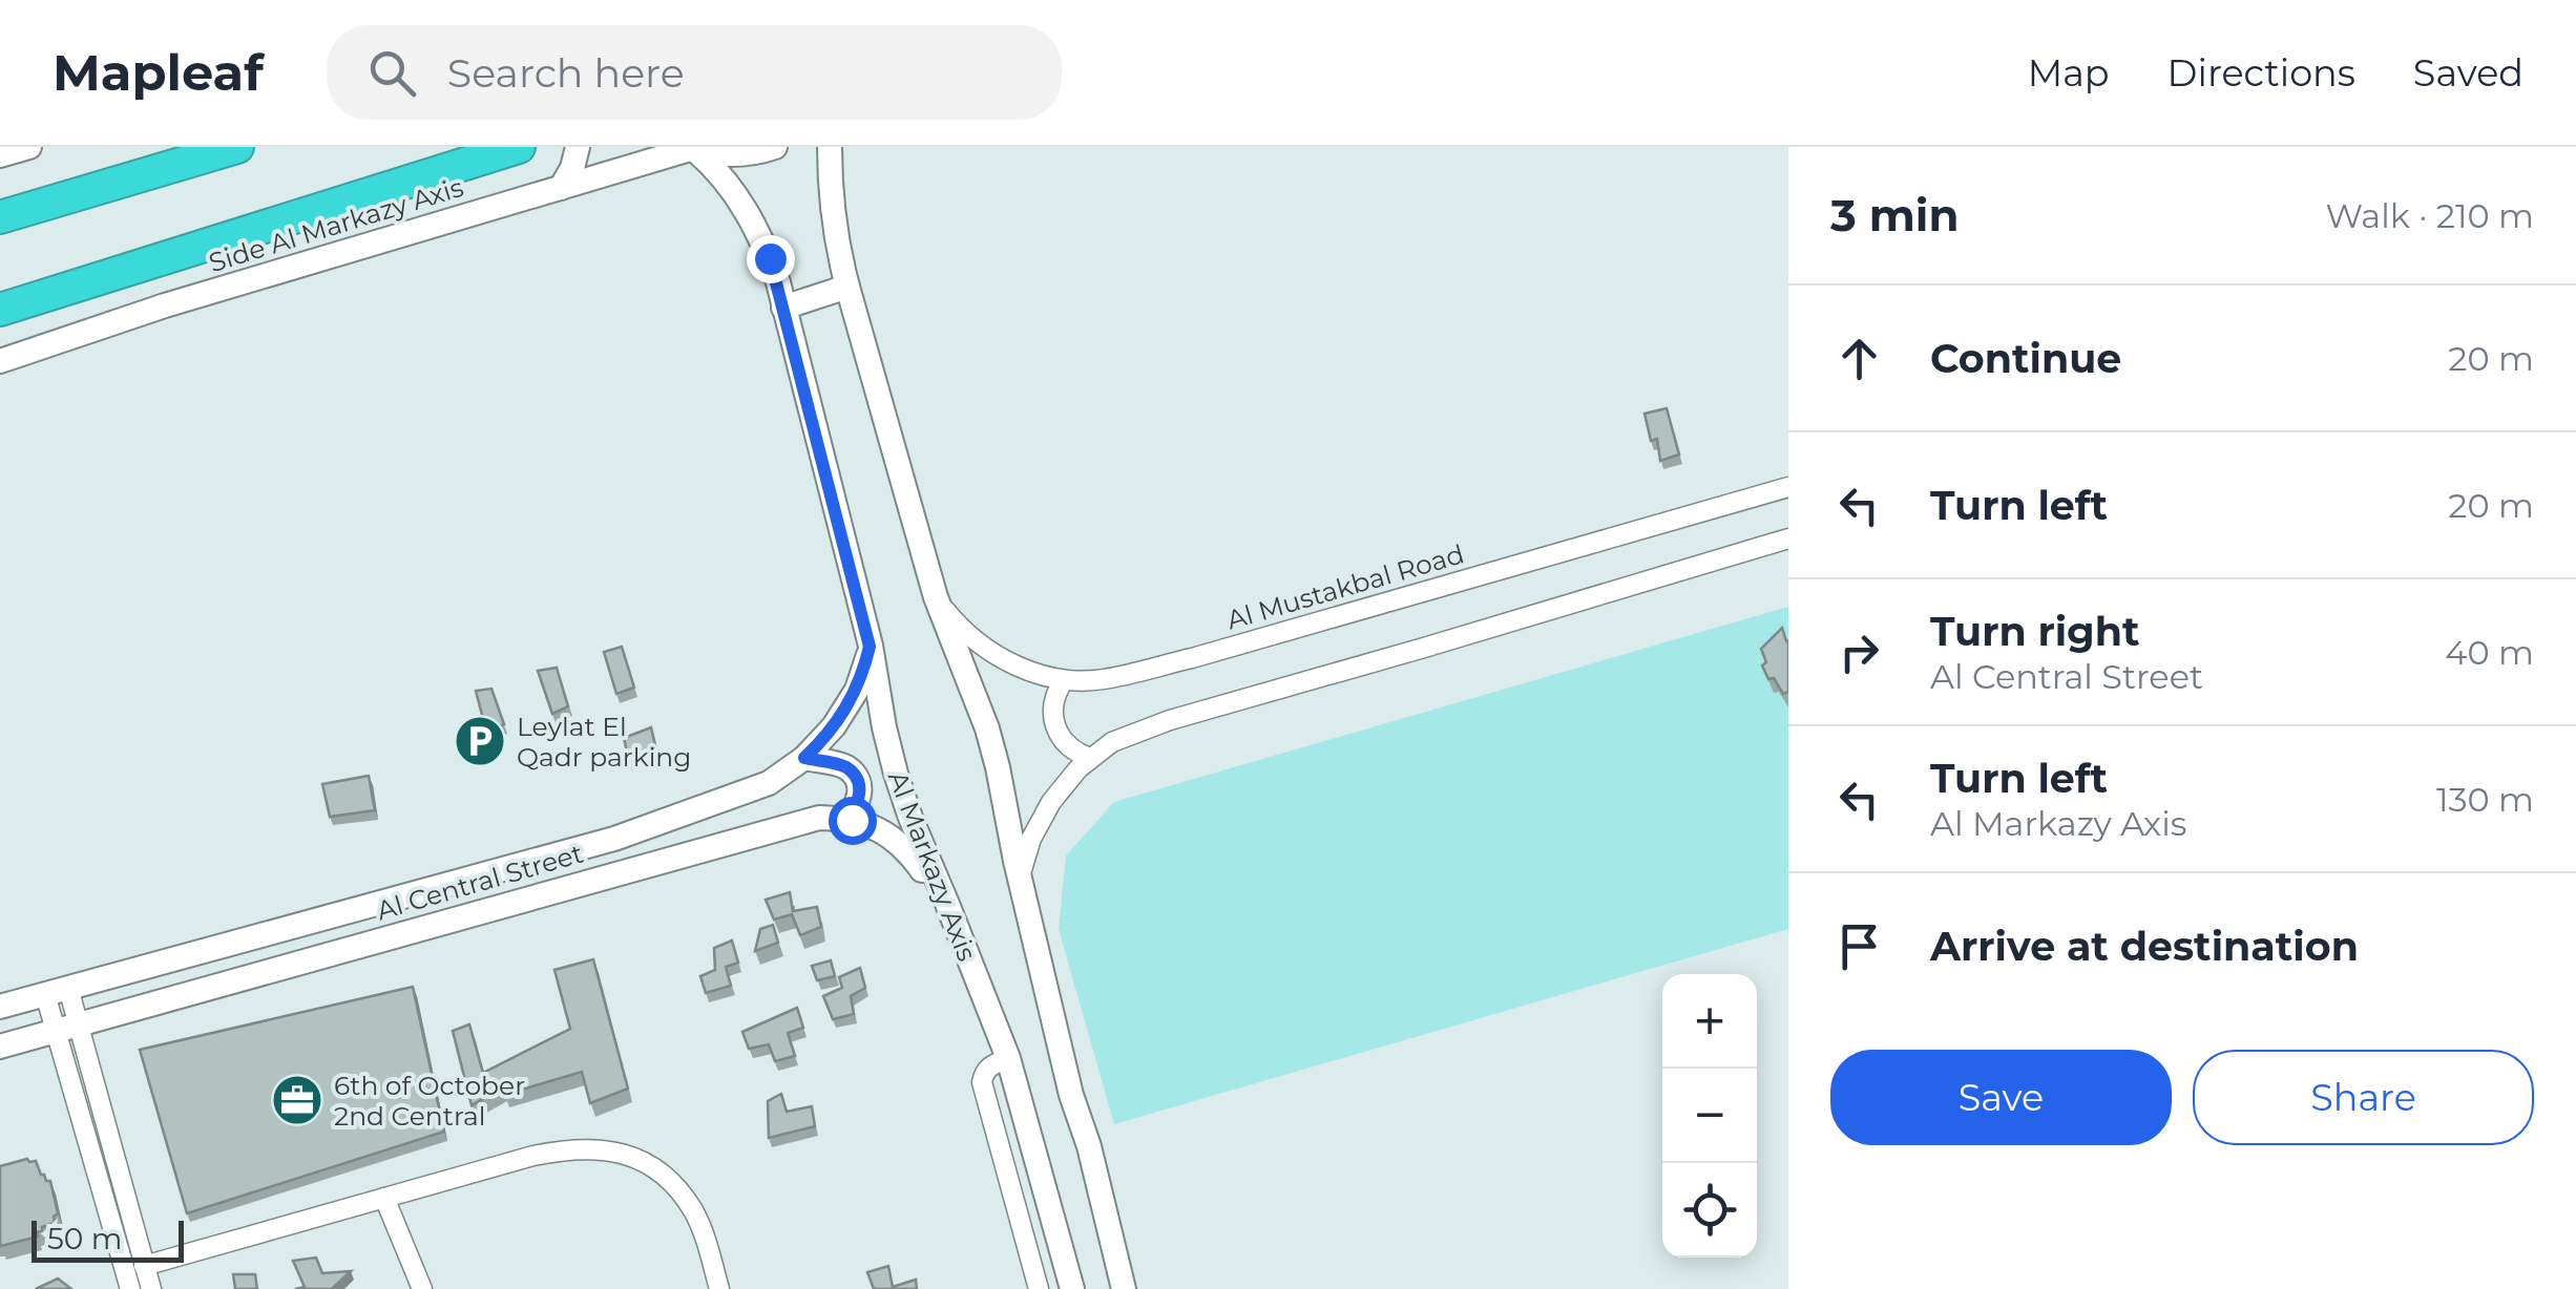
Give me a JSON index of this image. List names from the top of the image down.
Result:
{
  "streets": {
    "main road": ["Side Al Markazy Axis", "Al Markazy Axis", "Al Central Street"],
    "street": ["Al Mustakbal Road"]
  },
  "crossings": [
    ["Side Al Markazy Axis", "Al Markazy Axis"],
    ["Al Markazy Axis", "Al Central Street"]
  ],
  "places": {
    "parking": ["Leylat El Qadr parking"],
    "office": ["6th of October 2nd Central"]
  },
  "scale_bar": "50 m",
  "page": {
    "header": "Mapleaf",
    "search": "Search here",
    "nav": ["Map", "Directions", "Saved"],
    "heading": ["3 min", "Walk · 210 m"],
    "list": [
      ["Continue", "20 m"],
      ["Turn left", "20 m"],
      ["Turn right", "Al Central Street", "40 m"],
      ["Turn left", "Al Markazy Axis", "130 m"],
      "Arrive at destination"
    ],
    "map_buttons": ["+", "−"],
    "buttons": ["Save", "Share"],
    "scale": "50 m"
  }
}
